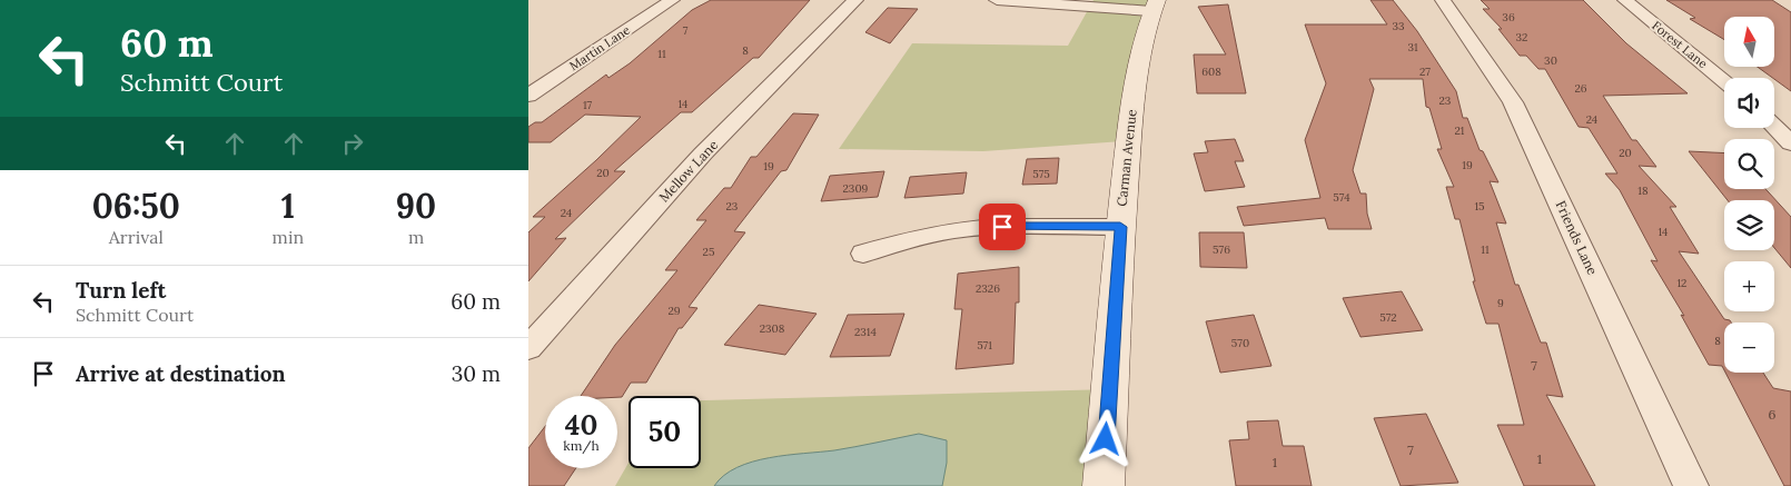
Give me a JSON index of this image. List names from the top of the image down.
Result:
{
  "streets": {
    "main road": ["Carman Avenue"],
    "street": [
      "Forest Lane",
      "Martin Lane",
      "Mellow Lane",
      "Friends Lane"
    ]
  },
  "house_numbers": [
    "36",
    "33",
    "7",
    "32",
    "31",
    "8",
    "11",
    "30",
    "608",
    "27",
    "26",
    "23",
    "14",
    "17",
    "24",
    "21",
    "20",
    "19",
    "19",
    "20",
    "575",
    "2309",
    "18",
    "574",
    "23",
    "15",
    "24",
    "14",
    "576",
    "11",
    "25",
    "12",
    "2326",
    "9",
    "29",
    "572",
    "2308",
    "2314",
    "8",
    "570",
    "571",
    "7",
    "6",
    "7",
    "1",
    "1"
  ],
  "north": "top",
  "page": {
    "turn": ["60 m", "Schmitt Court"],
    "map_buttons": ["+", "−"],
    "eta": [
      "06:50",
      "Arrival",
      "1",
      "min",
      "90",
      "m"
    ],
    "list": [
      {
        "name": "Turn left",
        "note": "Schmitt Court",
        "value": "60 m"
      },
      {
        "name": "Arrive at destination",
        "value": "30 m"
      }
    ],
    "speed": "40 km/h",
    "limit": "50"
  }
}
